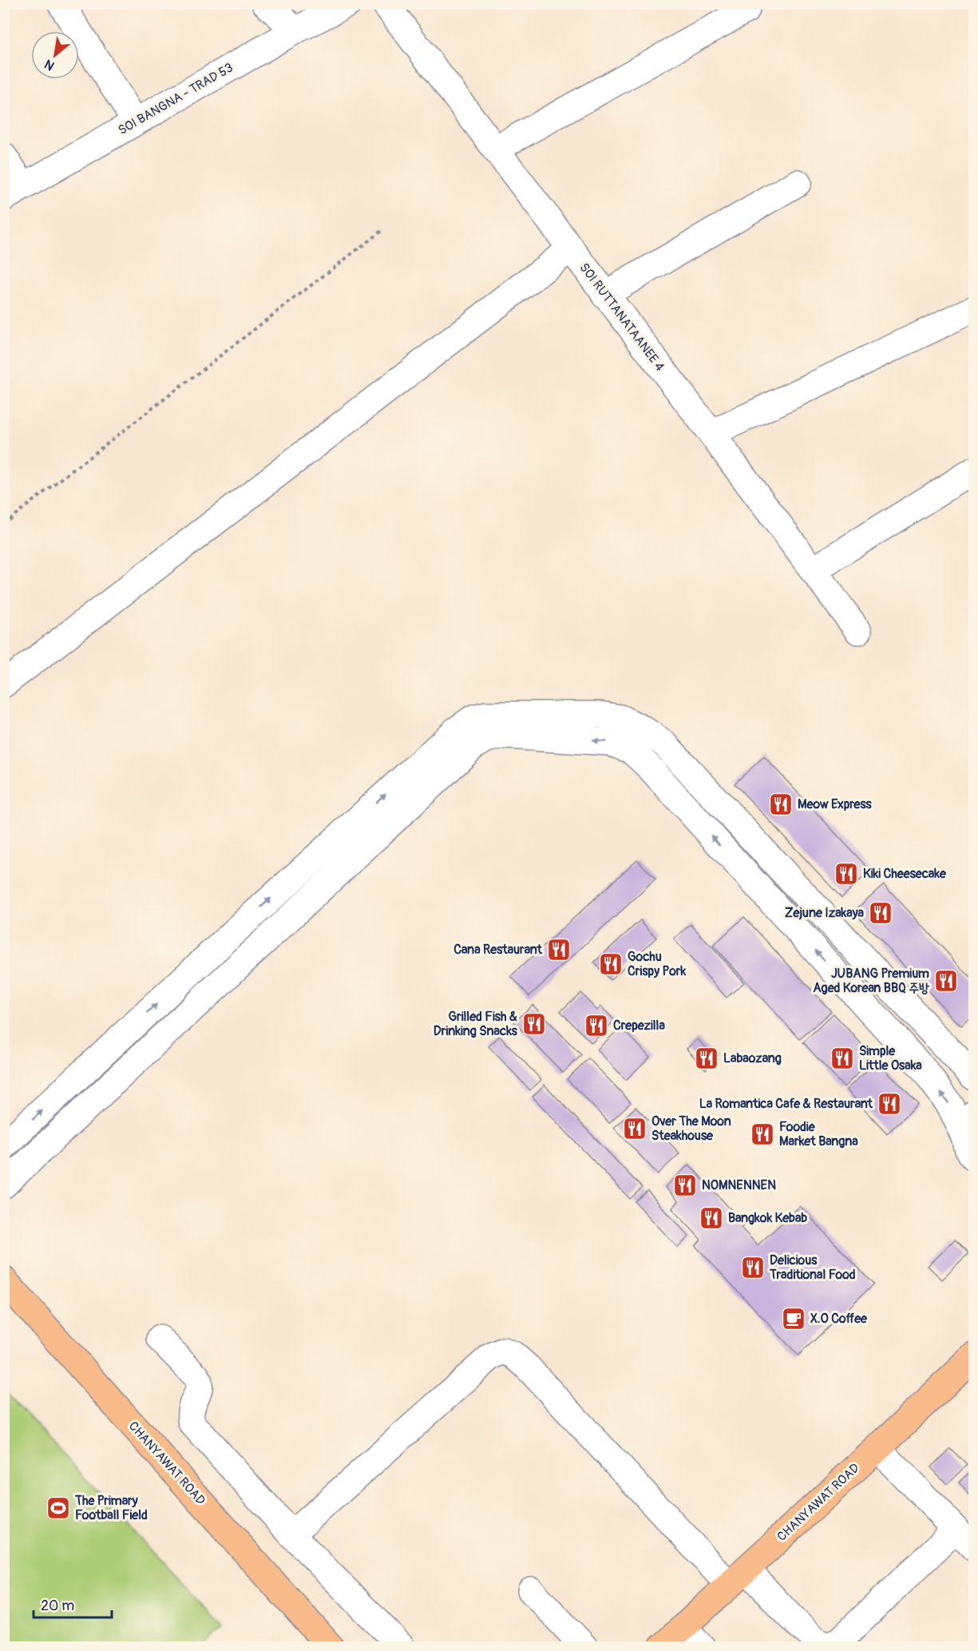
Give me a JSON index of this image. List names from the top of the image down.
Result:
{
  "streets": {
    "main road": ["CHANYAWAT ROAD"],
    "street": ["SOI BANGNA - TRAD 53", "SOI RUTTANATAANEE 4"]
  },
  "places": {
    "restaurant": [
      "Meow Express",
      "Kiki Cheesecake",
      "Zejune Izakaya",
      "Cana Restaurant",
      "Gochu Crispy Pork",
      "JUBANG Premium Aged Korean BBQ 주방",
      "Grilled Fish & Drinking Snacks",
      "Crepezilla",
      "Labaozang",
      "Simple Little Osaka",
      "La Romantica Cafe & Restaurant",
      "Over The Moon Steakhouse",
      "Foodie Market Bangna",
      "NOMNENNEN",
      "Bangkok Kebab",
      "Delicious Traditional Food"
    ],
    "cafe": ["X.O Coffee"],
    "sports": ["The Primary Football Field"]
  },
  "scale_bar": "20 m",
  "north": "bottom left"
}
